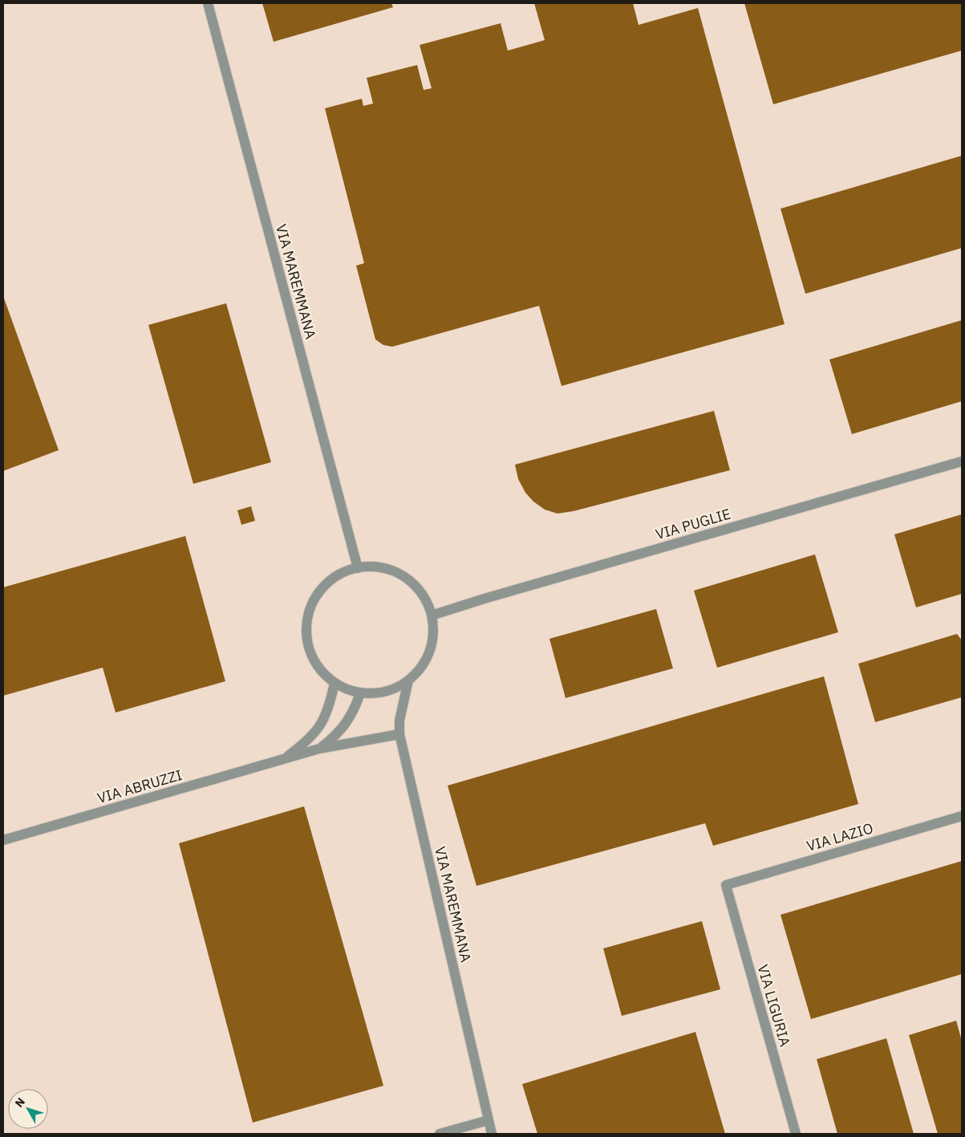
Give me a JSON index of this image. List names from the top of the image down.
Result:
{
  "streets": {
    "street": [
      "VIA MAREMMANA",
      "VIA PUGLIE",
      "VIA ABRUZZI",
      "VIA LAZIO",
      "VIA LIGURIA"
    ]
  },
  "crossings": [
    ["VIA MAREMMANA", "VIA PUGLIE"],
    ["VIA MAREMMANA", "VIA ABRUZZI"],
    ["VIA PUGLIE", "VIA ABRUZZI"],
    ["VIA LAZIO", "VIA LIGURIA"]
  ],
  "north": "top left"
}
